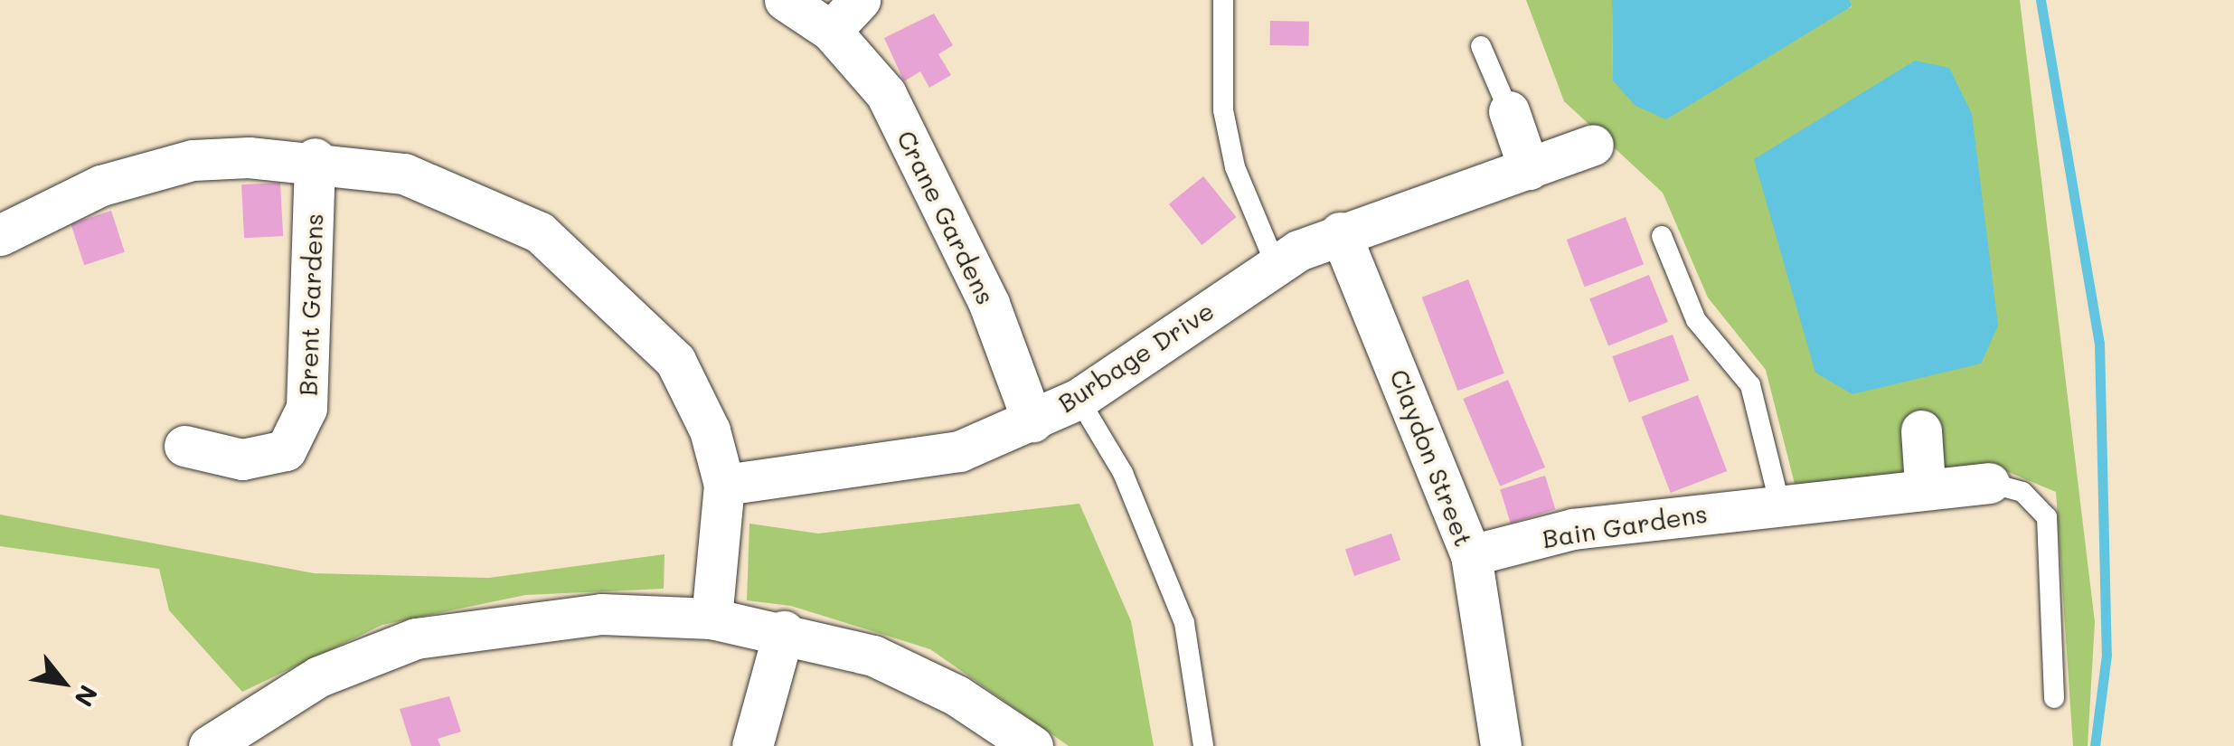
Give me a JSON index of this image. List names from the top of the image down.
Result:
{
  "streets": {
    "street": [
      "Crane Gardens",
      "Brent Gardens",
      "Burbage Drive",
      "Claydon Street",
      "Bain Gardens"
    ]
  },
  "crossings": [
    ["Crane Gardens", "Burbage Drive"],
    ["Burbage Drive", "Claydon Street"],
    ["Claydon Street", "Bain Gardens"]
  ],
  "north": "bottom right"
}
